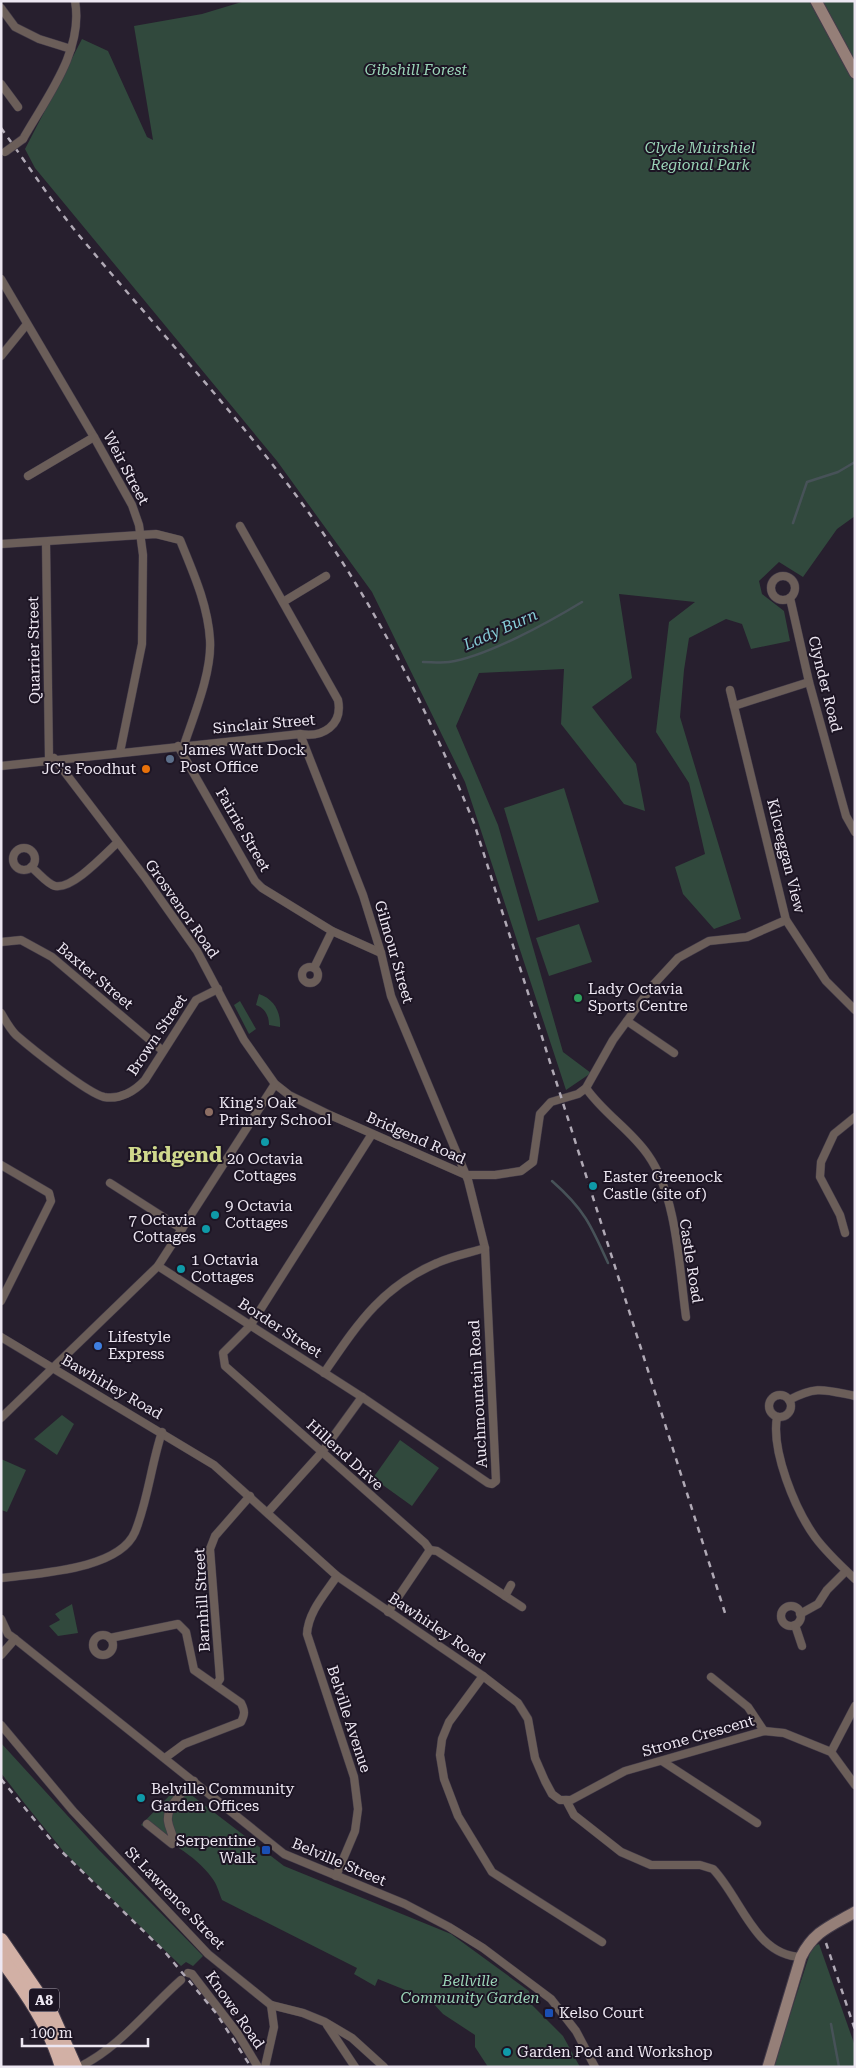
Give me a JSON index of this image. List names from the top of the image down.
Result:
{
  "streets": {
    "highway": ["A8"],
    "street": [
      "Weir Street",
      "Quarrier Street",
      "Clynder Road",
      "Sinclair Street",
      "Fairrie Street",
      "Kilcreggan View",
      "Grosvenor Road",
      "Gilmour Street",
      "Baxter Street",
      "Brown Street",
      "Bridgend Road",
      "Castle Road",
      "Border Street",
      "Bawhirley Road",
      "Auchmountain Road",
      "Hillend Drive",
      "Barnhill Street",
      "Belville Avenue",
      "Strone Crescent",
      "Belville Street",
      "St Lawrence Street",
      "Knowe Road"
    ]
  },
  "crossings": [
    ["Weir Street", "Sinclair Street"],
    ["Quarrier Street", "Sinclair Street"],
    ["Quarrier Street", "Grosvenor Road"],
    ["Sinclair Street", "Fairrie Street"],
    ["Sinclair Street", "Grosvenor Road"],
    ["Sinclair Street", "Gilmour Street"],
    ["Fairrie Street", "Gilmour Street"],
    ["Grosvenor Road", "Brown Street"],
    ["Grosvenor Road", "Bridgend Road"],
    ["Gilmour Street", "Bridgend Road"],
    ["Gilmour Street", "Auchmountain Road"],
    ["Baxter Street", "Brown Street"],
    ["Bridgend Road", "Castle Road"],
    ["Bridgend Road", "Auchmountain Road"],
    ["Border Street", "Auchmountain Road"],
    ["Border Street", "Hillend Drive"],
    ["Bawhirley Road", "Barnhill Street"],
    ["Bawhirley Road", "Belville Avenue"],
    ["Bawhirley Road", "Strone Crescent"],
    ["Belville Avenue", "Belville Street"]
  ],
  "districts": ["Bridgend"],
  "water": ["Lady Burn"],
  "parks": ["Gibshill Forest", "Clyde Muirshiel Regional Park", "Bellville Community Garden"],
  "places": {
    "other": [
      "James Watt Dock Post Office",
      "JC's Foodhut",
      "Lady Octavia Sports Centre",
      "King's Oak Primary School",
      "20 Octavia Cottages",
      "Easter Greenock Castle (site of)",
      "9 Octavia Cottages",
      "7 Octavia Cottages",
      "1 Octavia Cottages",
      "Lifestyle Express",
      "Belville Community Garden Offices",
      "Garden Pod and Workshop"
    ],
    "transit": ["Serpentine Walk", "Kelso Court"]
  },
  "scale_bar": "100 m"
}
